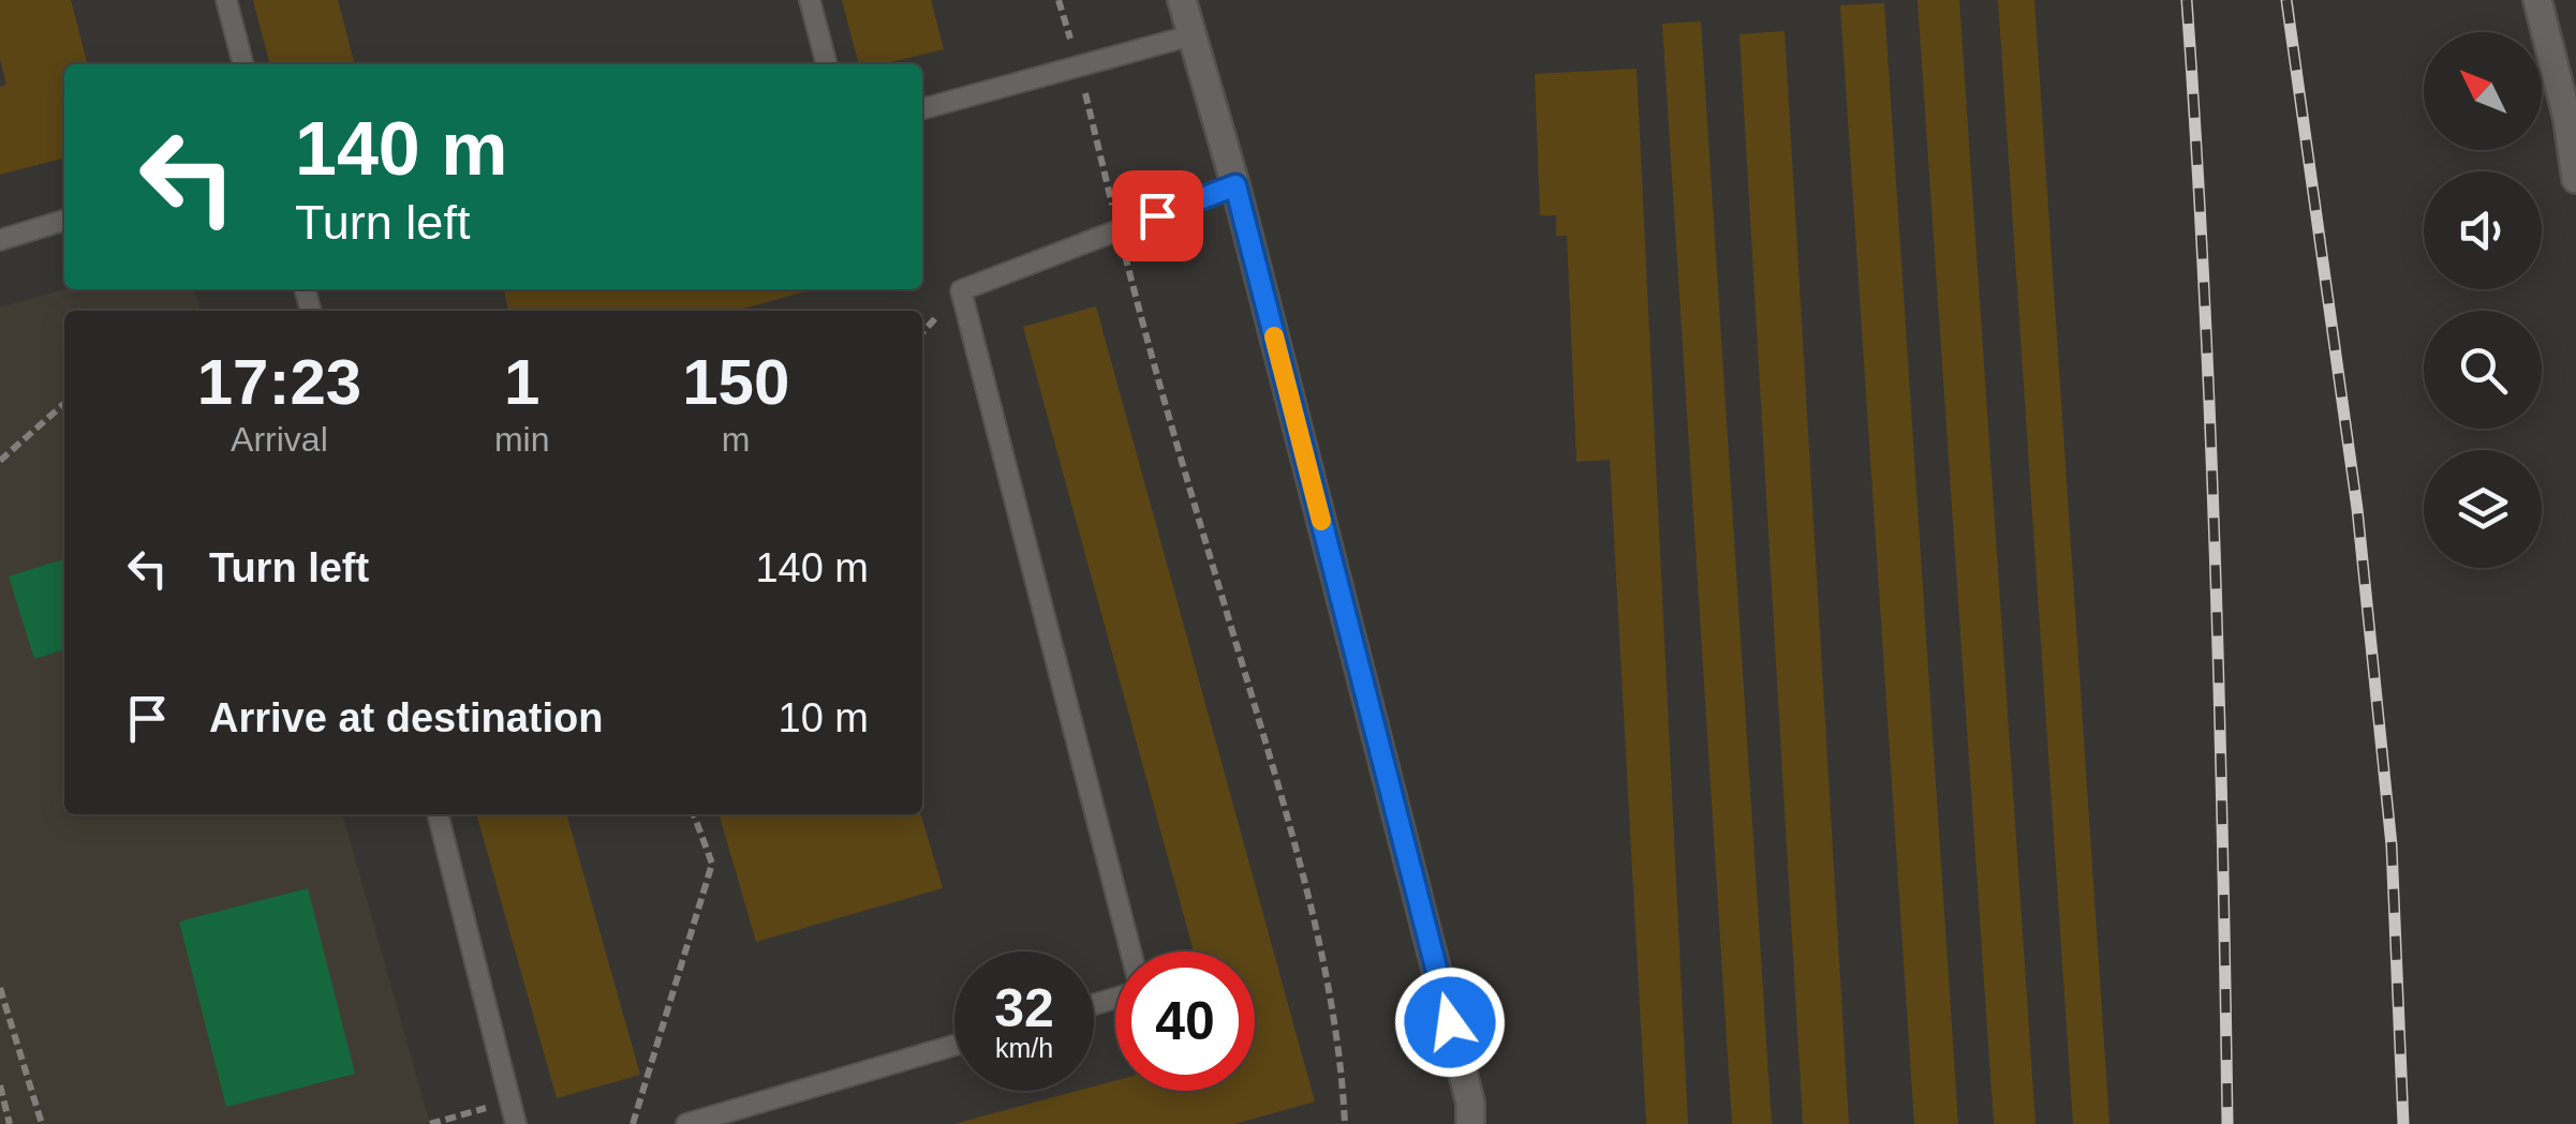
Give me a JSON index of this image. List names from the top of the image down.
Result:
{
  "north": "top left",
  "page": {
    "turn": ["140 m", "Turn left"],
    "eta": [
      "17:23",
      "Arrival",
      "1",
      "min",
      "150",
      "m"
    ],
    "list": [
      {
        "name": "Turn left",
        "value": "140 m"
      },
      {
        "name": "Arrive at destination",
        "value": "10 m"
      }
    ],
    "speed": "32 km/h",
    "limit": "40"
  }
}
